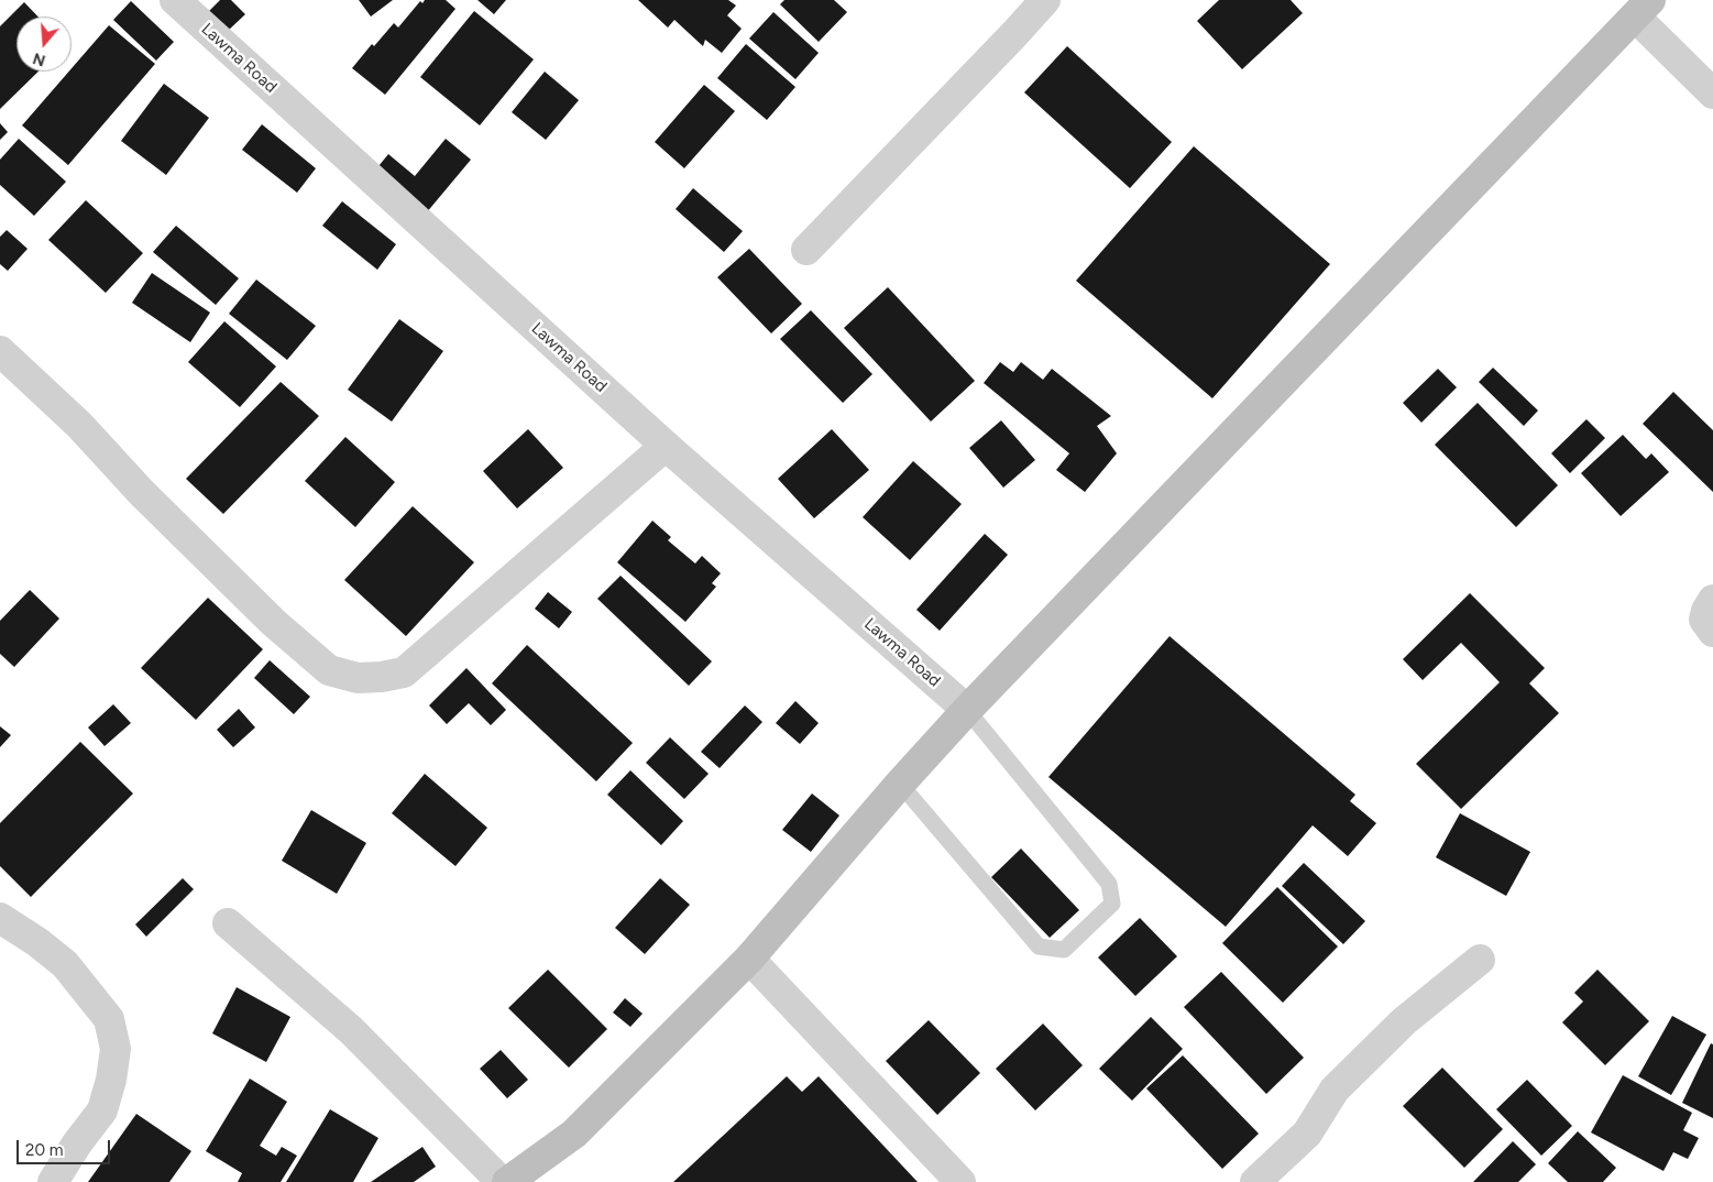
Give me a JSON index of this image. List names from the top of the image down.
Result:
{
  "streets": {
    "street": ["Lawma Road"]
  },
  "scale_bar": "20 m",
  "north": "bottom"
}
